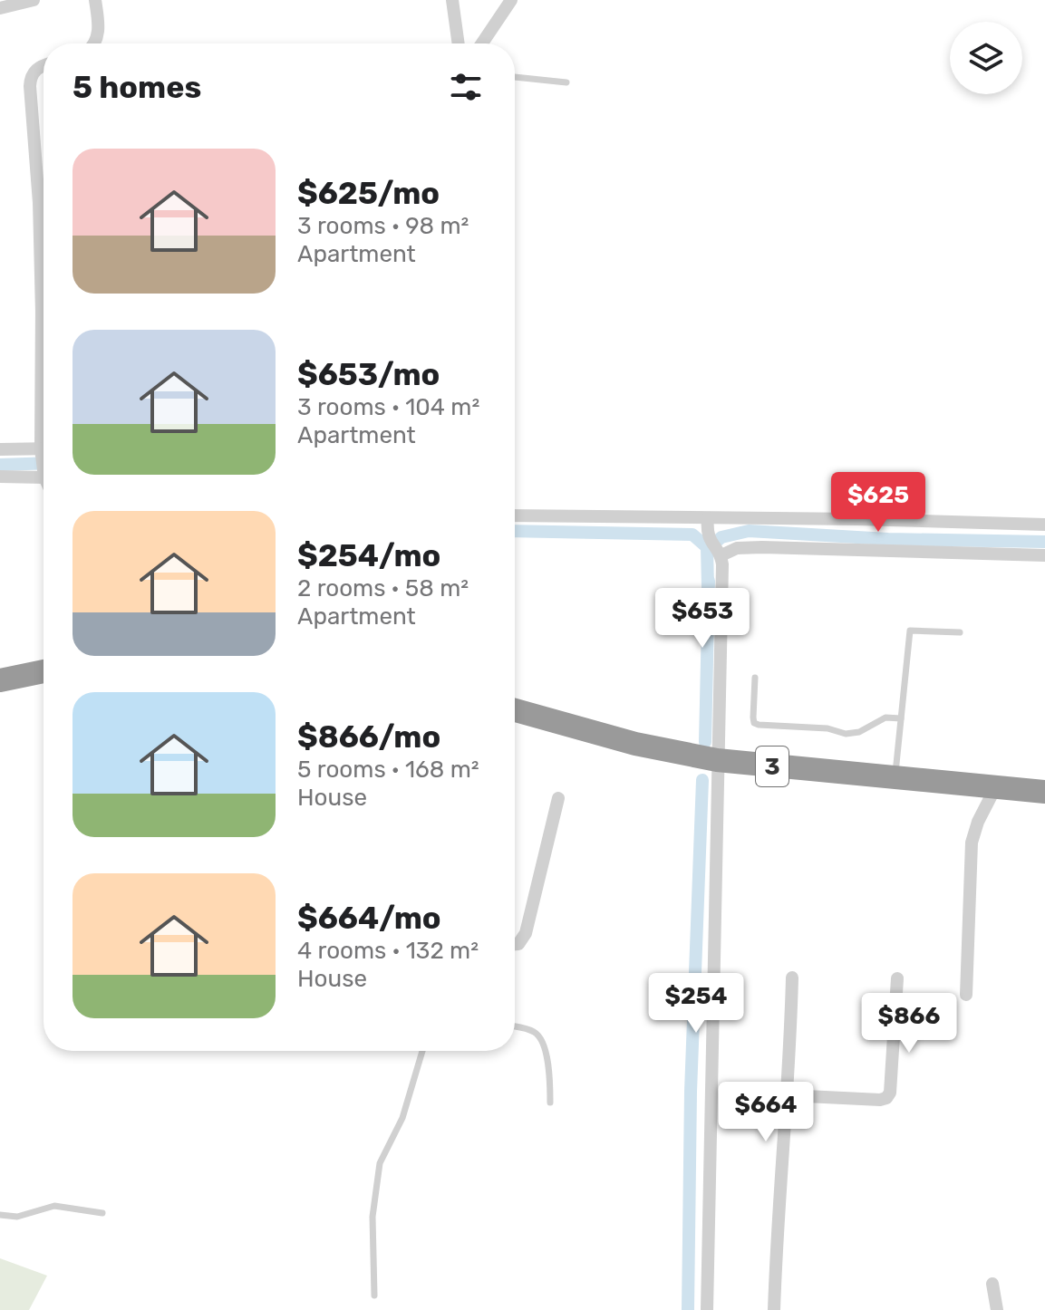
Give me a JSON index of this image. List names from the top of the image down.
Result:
{
  "streets": {
    "highway": ["3"]
  },
  "page": {
    "heading": "5 homes",
    "list": [
      {
        "name": "$625/mo",
        "note": "3 rooms · 98 m² · Apartment"
      },
      {
        "name": "$653/mo",
        "note": "3 rooms · 104 m² · Apartment"
      },
      {
        "name": "$254/mo",
        "note": "2 rooms · 58 m² · Apartment"
      },
      {
        "name": "$866/mo",
        "note": "5 rooms · 168 m² · House"
      },
      {
        "name": "$664/mo",
        "note": "4 rooms · 132 m² · House"
      }
    ],
    "price": [
      "$625",
      "$653",
      "$254",
      "$866",
      "$664"
    ]
  }
}
